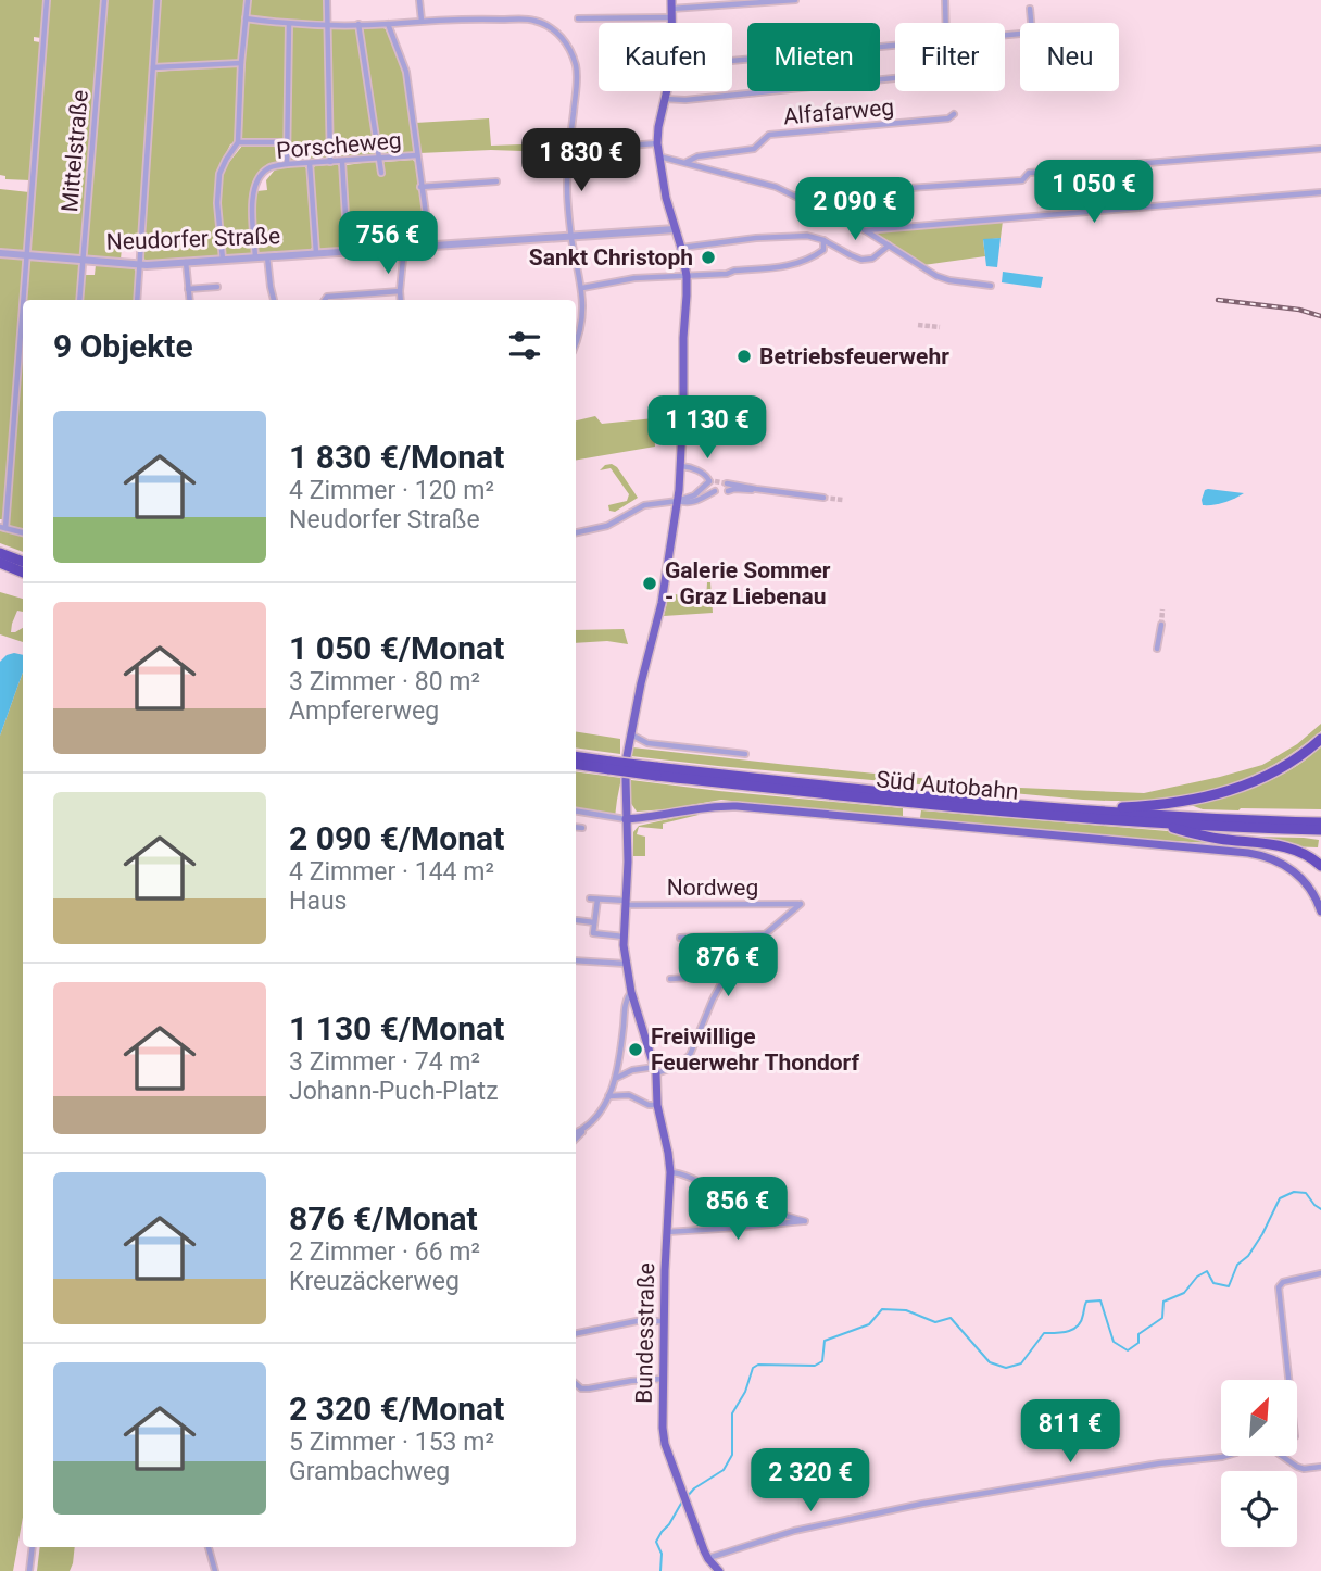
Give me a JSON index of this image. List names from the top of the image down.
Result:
{
  "streets": {
    "highway": ["Süd Autobahn"],
    "main road": ["Bundesstraße"],
    "street": [
      "Alfafarweg",
      "Porscheweg",
      "Mittelstraße",
      "Neudorfer Straße",
      "Nordweg"
    ]
  },
  "crossings": [
    ["Porscheweg", "Neudorfer Straße"],
    ["Mittelstraße", "Neudorfer Straße"],
    ["Nordweg", "Bundesstraße"]
  ],
  "places": [
    "Sankt Christoph",
    "Betriebsfeuerwehr",
    "Galerie Sommer - Graz Liebenau",
    "Freiwillige Feuerwehr Thondorf"
  ],
  "north": "top right",
  "page": {
    "chip": [
      "Kaufen",
      "Mieten",
      "Filter",
      "Neu"
    ],
    "price": [
      "1 830 €",
      "1 050 €",
      "2 090 €",
      "756 €",
      "1 130 €",
      "876 €",
      "856 €",
      "811 €",
      "2 320 €"
    ],
    "heading": "9 Objekte",
    "list": [
      {
        "name": "1 830 €/Monat",
        "note": "4 Zimmer · 120 m² · Neudorfer Straße"
      },
      {
        "name": "1 050 €/Monat",
        "note": "3 Zimmer · 80 m² · Ampfererweg"
      },
      {
        "name": "2 090 €/Monat",
        "note": "4 Zimmer · 144 m² · Haus"
      },
      {
        "name": "1 130 €/Monat",
        "note": "3 Zimmer · 74 m² · Johann-Puch-Platz"
      },
      {
        "name": "876 €/Monat",
        "note": "2 Zimmer · 66 m² · Kreuzäckerweg"
      },
      {
        "name": "2 320 €/Monat",
        "note": "5 Zimmer · 153 m² · Grambachweg"
      }
    ]
  }
}
